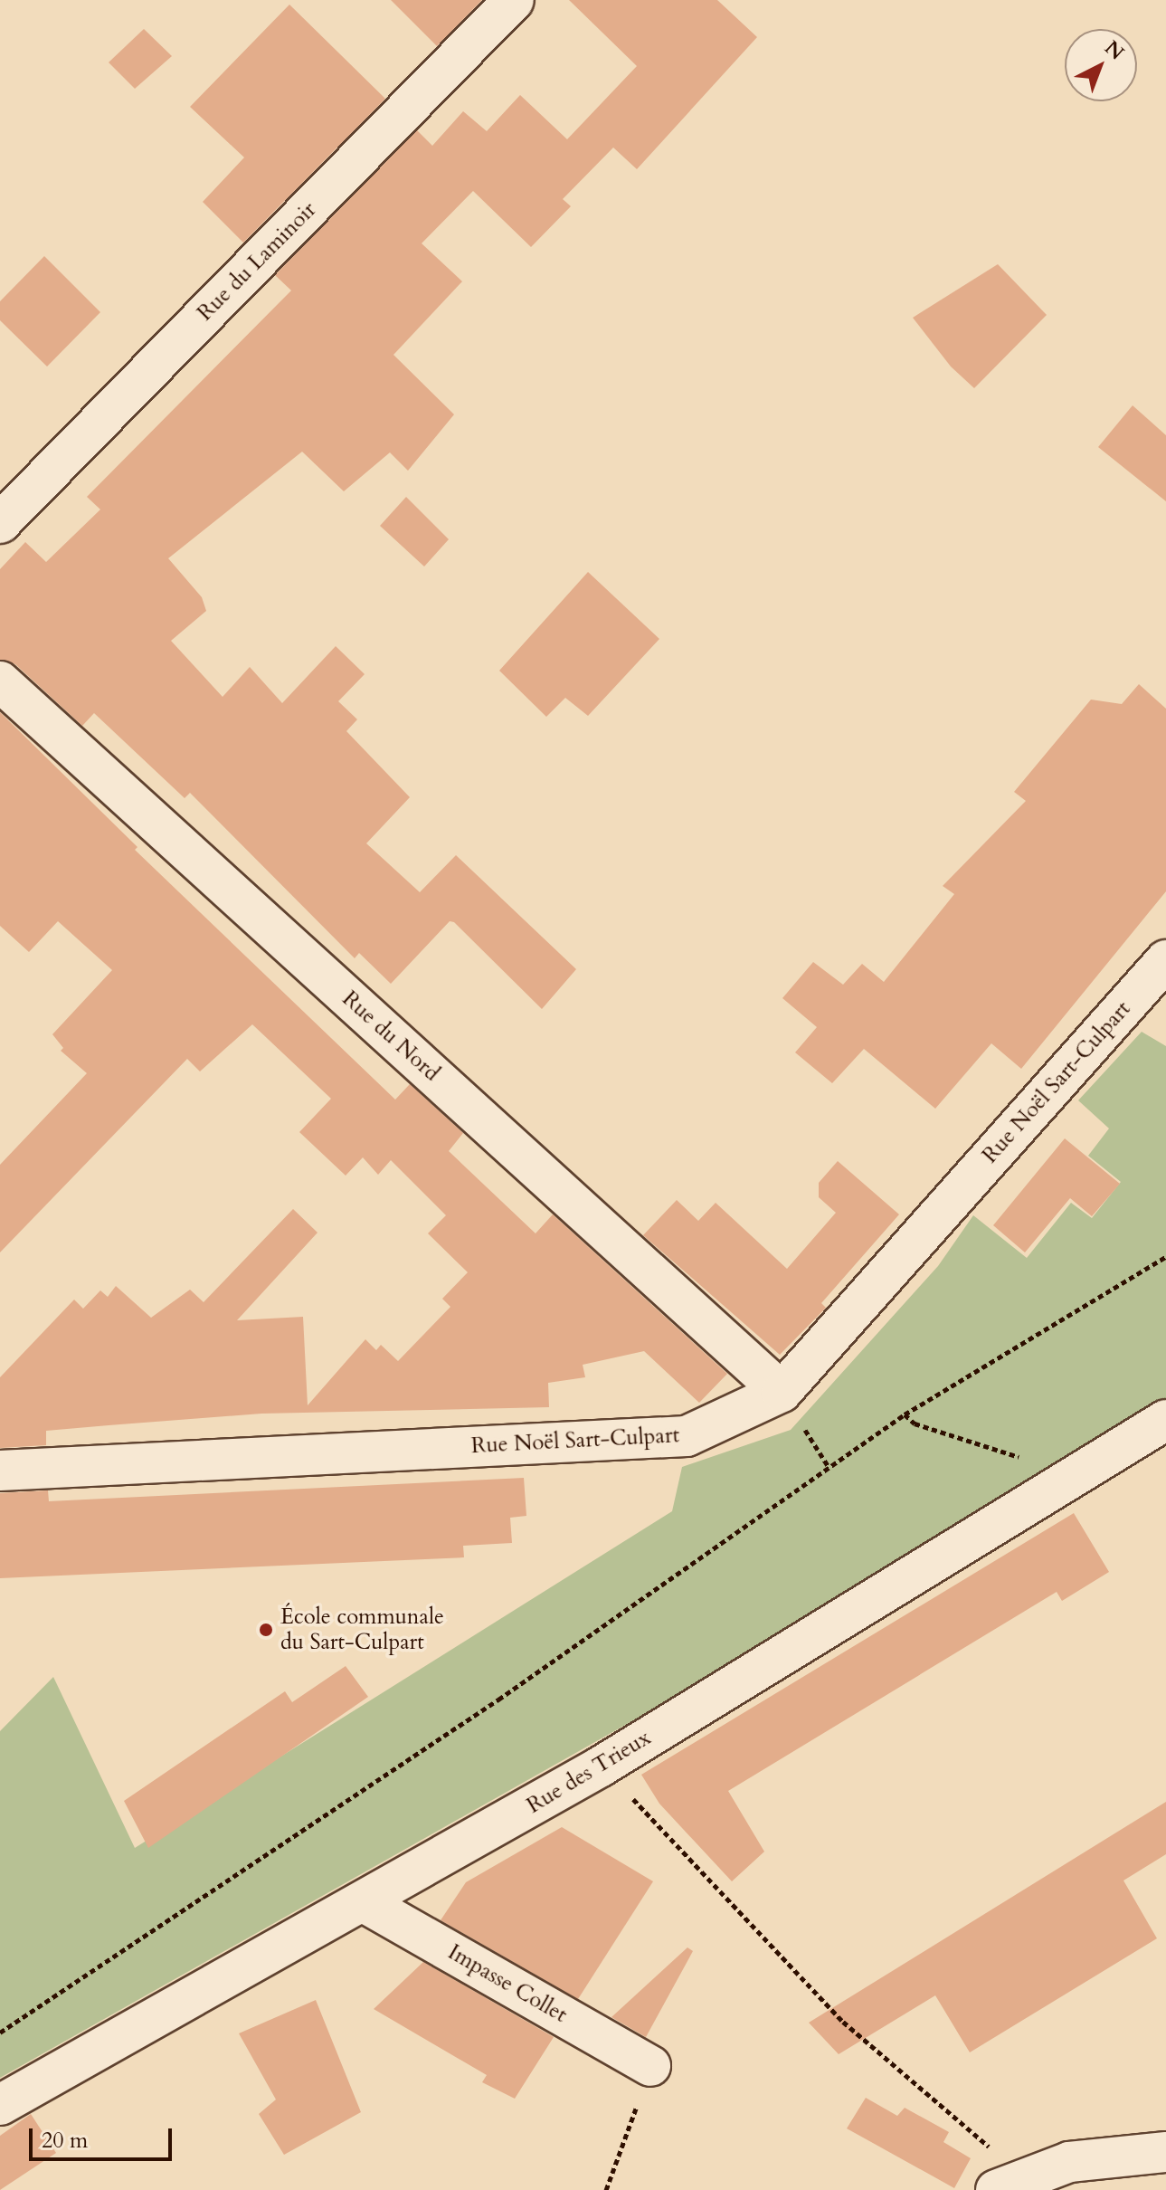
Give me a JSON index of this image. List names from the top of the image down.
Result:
{
  "streets": {
    "street": [
      "Rue du Laminoir",
      "Rue du Nord",
      "Rue Noël Sart-Culpart",
      "Rue des Trieux",
      "Impasse Collet"
    ]
  },
  "crossings": [
    ["Rue du Nord", "Rue Noël Sart-Culpart"],
    ["Rue des Trieux", "Impasse Collet"]
  ],
  "places": ["École communale du Sart-Culpart"],
  "scale_bar": "20 m",
  "north": "top right"
}
